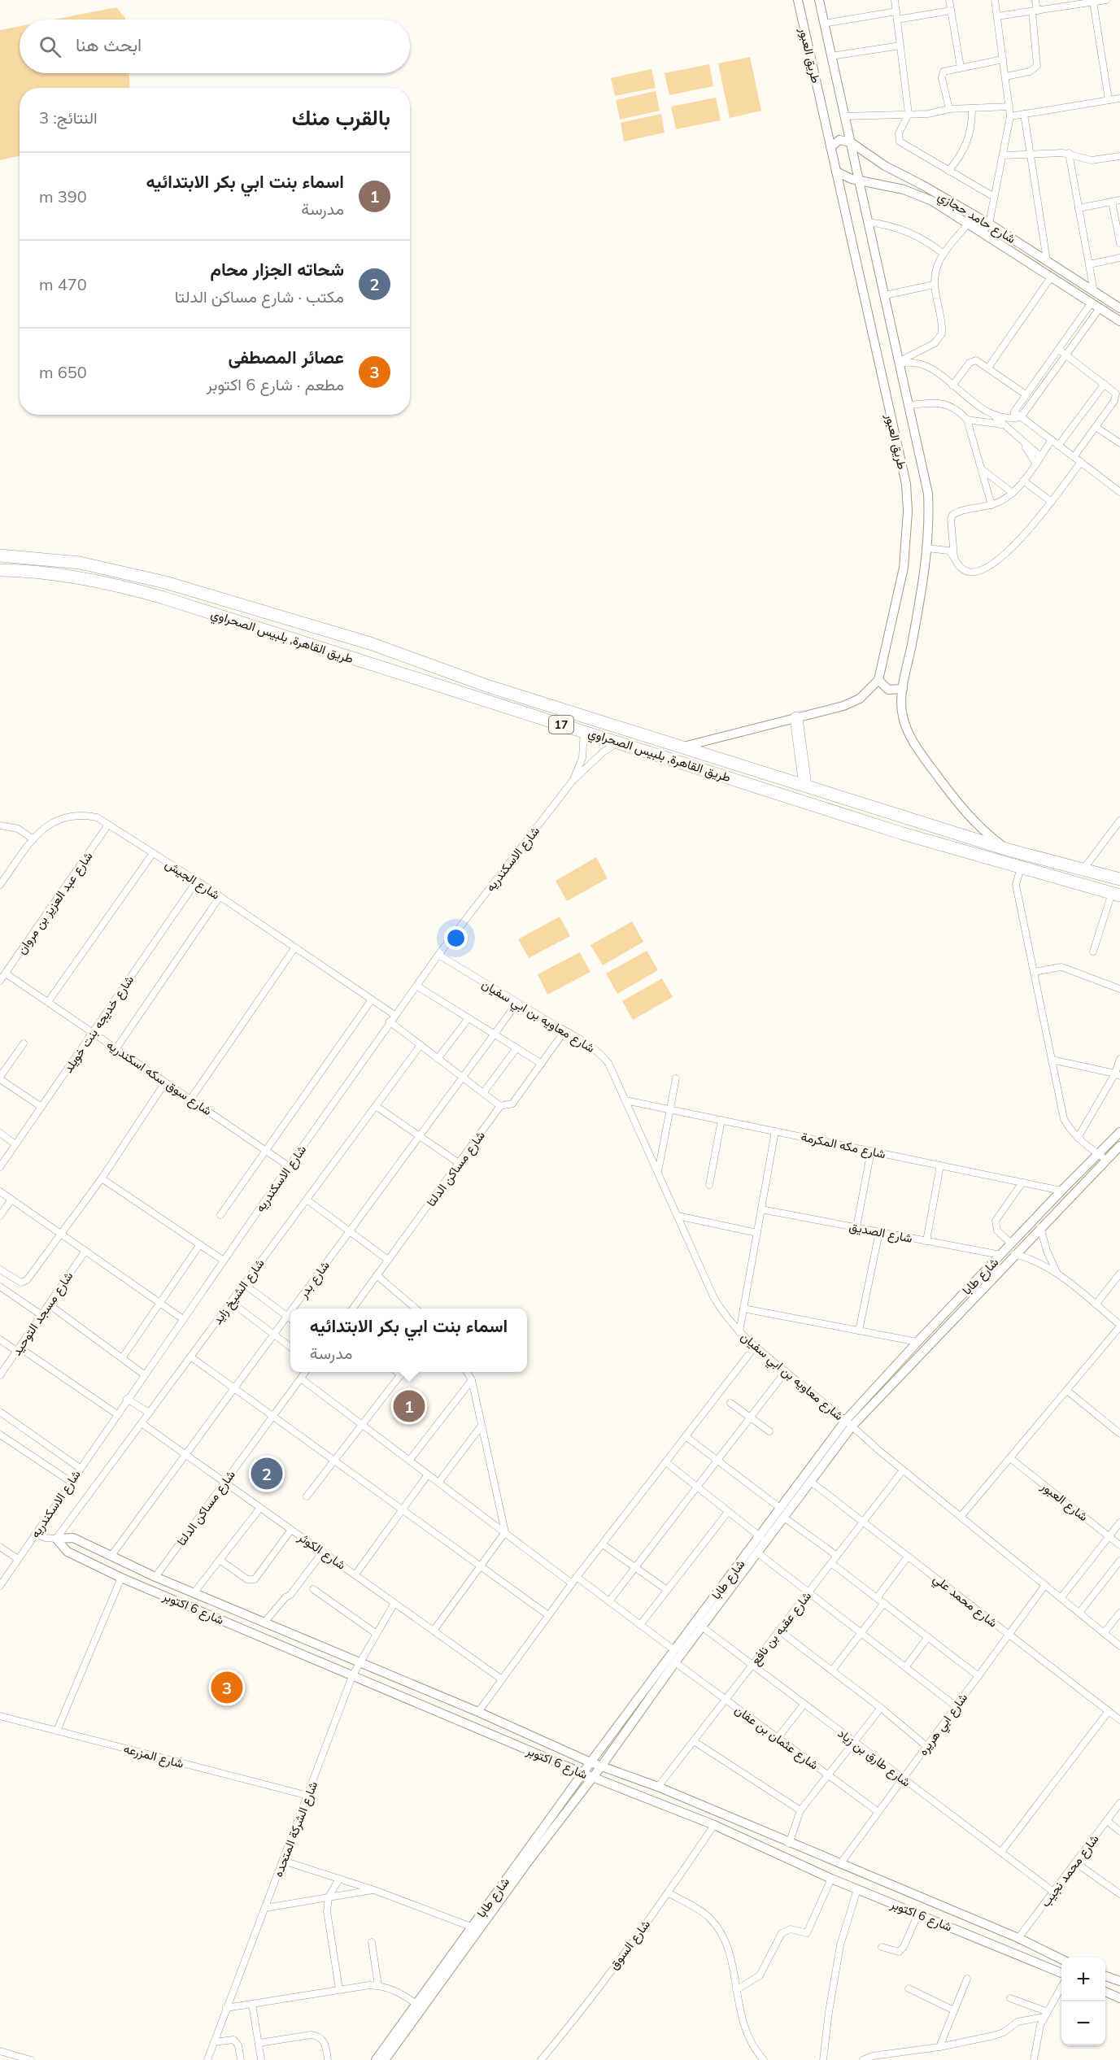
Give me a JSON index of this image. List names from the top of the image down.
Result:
{
  "streets": {
    "highway": ["طريق القاهرة, بلبيس الصحراوي", "17"],
    "street": [
      "طريق العبور",
      "شارع حامد حجازي",
      "شارع الاسكندريه",
      "شارع الجيش",
      "شارع عبد العزيز بن مروان",
      "شارع معاويه بن ابي سفيان",
      "شارع خديجه بنت خويلد",
      "شارع سوق سكه اسكندريه",
      "شارع مكه المكرمة",
      "شارع مساكن الدلتا",
      "شارع الصديق",
      "شارع طابا",
      "شارع بدر",
      "شارع الشيخ زايد",
      "شارع مسجد التوحيد",
      "شارع العبور",
      "شارع الكوثر",
      "شارع محمد علي",
      "شارع 6 اكتوبر",
      "شارع عقبه بن نافع",
      "شارع ابي هريره",
      "شارع عثمان بن عفان",
      "شارع المزرعه",
      "شارع طارق بن زياد",
      "شارع الشركة المتحده",
      "شارع محمد نجيب",
      "شارع السوق"
    ]
  },
  "crossings": [
    ["طريق العبور", "شارع حامد حجازي"],
    ["طريق العبور", "طريق القاهرة, بلبيس الصحراوي"],
    ["طريق القاهرة, بلبيس الصحراوي", "شارع الاسكندريه"],
    ["شارع الاسكندريه", "شارع الجيش"],
    ["شارع الاسكندريه", "شارع معاويه بن ابي سفيان"],
    ["شارع الاسكندريه", "شارع سوق سكه اسكندريه"],
    ["شارع الاسكندريه", "شارع 6 اكتوبر"],
    ["شارع الجيش", "شارع عبد العزيز بن مروان"],
    ["شارع الجيش", "شارع خديجه بنت خويلد"],
    ["شارع عبد العزيز بن مروان", "شارع سوق سكه اسكندريه"],
    ["شارع معاويه بن ابي سفيان", "شارع مكه المكرمة"],
    ["شارع معاويه بن ابي سفيان", "شارع مساكن الدلتا"],
    ["شارع معاويه بن ابي سفيان", "شارع طابا"],
    ["شارع معاويه بن ابي سفيان", "شارع بدر"],
    ["شارع معاويه بن ابي سفيان", "شارع عقبه بن نافع"],
    ["شارع معاويه بن ابي سفيان", "شارع ابي هريره"],
    ["شارع خديجه بنت خويلد", "شارع سوق سكه اسكندريه"],
    ["شارع مكه المكرمة", "شارع طابا"],
    ["شارع مساكن الدلتا", "شارع الكوثر"],
    ["شارع مساكن الدلتا", "شارع 6 اكتوبر"],
    ["شارع الصديق", "شارع طابا"],
    ["شارع طابا", "شارع محمد علي"],
    ["شارع طابا", "شارع 6 اكتوبر"],
    ["شارع طابا", "شارع عثمان بن عفان"],
    ["شارع طابا", "شارع طارق بن زياد"],
    ["شارع بدر", "شارع الكوثر"],
    ["شارع بدر", "شارع 6 اكتوبر"],
    ["شارع الشيخ زايد", "شارع الكوثر"],
    ["شارع الشيخ زايد", "شارع 6 اكتوبر"],
    ["شارع الكوثر", "شارع الشركة المتحده"],
    ["شارع محمد علي", "شارع عقبه بن نافع"],
    ["شارع محمد علي", "شارع ابي هريره"],
    ["شارع 6 اكتوبر", "شارع عقبه بن نافع"],
    ["شارع 6 اكتوبر", "شارع ابي هريره"],
    ["شارع 6 اكتوبر", "شارع الشركة المتحده"],
    ["شارع 6 اكتوبر", "شارع محمد نجيب"],
    ["شارع 6 اكتوبر", "شارع السوق"],
    ["شارع عقبه بن نافع", "شارع عثمان بن عفان"],
    ["شارع عقبه بن نافع", "شارع طارق بن زياد"],
    ["شارع ابي هريره", "شارع عثمان بن عفان"],
    ["شارع ابي هريره", "شارع طارق بن زياد"],
    ["شارع المزرعه", "شارع الشركة المتحده"],
    ["شارع طارق بن زياد", "شارع محمد نجيب"]
  ],
  "page": {
    "search": "ابحث هنا",
    "heading": ["بالقرب منك", "النتائج: 3"],
    "list": [
      {
        "mark": "1",
        "name": "اسماء بنت ابي بكر الابتدائيه",
        "note": "مدرسة",
        "value": "390 m"
      },
      {
        "mark": "2",
        "name": "شحاته الجزار محام",
        "note": "مكتب · شارع مساكن الدلتا",
        "value": "470 m"
      },
      {
        "mark": "3",
        "name": "عصائر المصطفى",
        "note": "مطعم · شارع 6 اكتوبر",
        "value": "650 m"
      }
    ],
    "popup": ["اسماء بنت ابي بكر الابتدائيه", "مدرسة"],
    "pins": ["1", "2", "3"],
    "map_buttons": ["+", "−"]
  }
}
